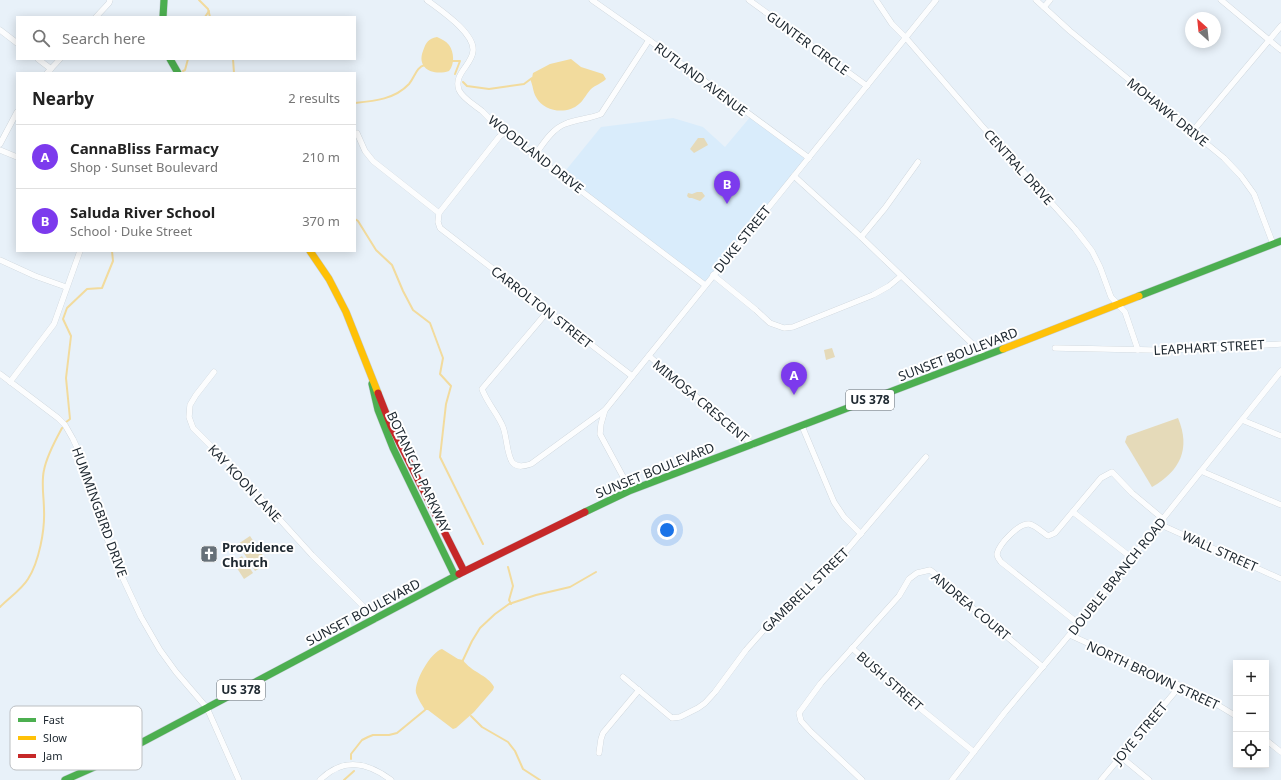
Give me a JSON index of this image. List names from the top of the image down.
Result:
{
  "streets": {
    "main road": ["SUNSET BOULEVARD", "US 378", "BOTANICAL PARKWAY"],
    "street": [
      "GUNTER CIRCLE",
      "RUTLAND AVENUE",
      "MOHAWK DRIVE",
      "WOODLAND DRIVE",
      "CENTRAL DRIVE",
      "DUKE STREET",
      "CARROLTON STREET",
      "LEAPHART STREET",
      "MIMOSA CRESCENT",
      "KAY KOON LANE",
      "HUMMINGBIRD DRIVE",
      "WALL STREET",
      "DOUBLE BRANCH ROAD",
      "GAMBRELL STREET",
      "ANDREA COURT",
      "NORTH BROWN STREET",
      "BUSH STREET",
      "JOYE STREET"
    ]
  },
  "crossings": [
    ["GUNTER CIRCLE", "DUKE STREET"],
    ["RUTLAND AVENUE", "DUKE STREET"],
    ["MOHAWK DRIVE", "SUNSET BOULEVARD"],
    ["WOODLAND DRIVE", "DUKE STREET"],
    ["CENTRAL DRIVE", "DUKE STREET"],
    ["CENTRAL DRIVE", "LEAPHART STREET"],
    ["CENTRAL DRIVE", "SUNSET BOULEVARD"],
    ["DUKE STREET", "CARROLTON STREET"],
    ["DUKE STREET", "SUNSET BOULEVARD"],
    ["DUKE STREET", "MIMOSA CRESCENT"],
    ["LEAPHART STREET", "SUNSET BOULEVARD"],
    ["SUNSET BOULEVARD", "MIMOSA CRESCENT"],
    ["SUNSET BOULEVARD", "BOTANICAL PARKWAY"],
    ["SUNSET BOULEVARD", "KAY KOON LANE"],
    ["SUNSET BOULEVARD", "HUMMINGBIRD DRIVE"],
    ["WALL STREET", "DOUBLE BRANCH ROAD"],
    ["WALL STREET", "NORTH BROWN STREET"],
    ["DOUBLE BRANCH ROAD", "ANDREA COURT"],
    ["DOUBLE BRANCH ROAD", "NORTH BROWN STREET"],
    ["DOUBLE BRANCH ROAD", "BUSH STREET"],
    ["ANDREA COURT", "BUSH STREET"],
    ["NORTH BROWN STREET", "JOYE STREET"]
  ],
  "places": {
    "church": ["Providence Church"]
  },
  "legend": ["Fast", "Slow", "Jam"],
  "north": "top left",
  "page": {
    "search": "Search here",
    "heading": ["Nearby", "2 results"],
    "list": [
      {
        "mark": "A",
        "name": "CannaBliss Farmacy",
        "note": "Shop · Sunset Boulevard",
        "value": "210 m"
      },
      {
        "mark": "B",
        "name": "Saluda River School",
        "note": "School · Duke Street",
        "value": "370 m"
      }
    ],
    "pins": ["B", "A"],
    "map_buttons": ["+", "−"]
  }
}
